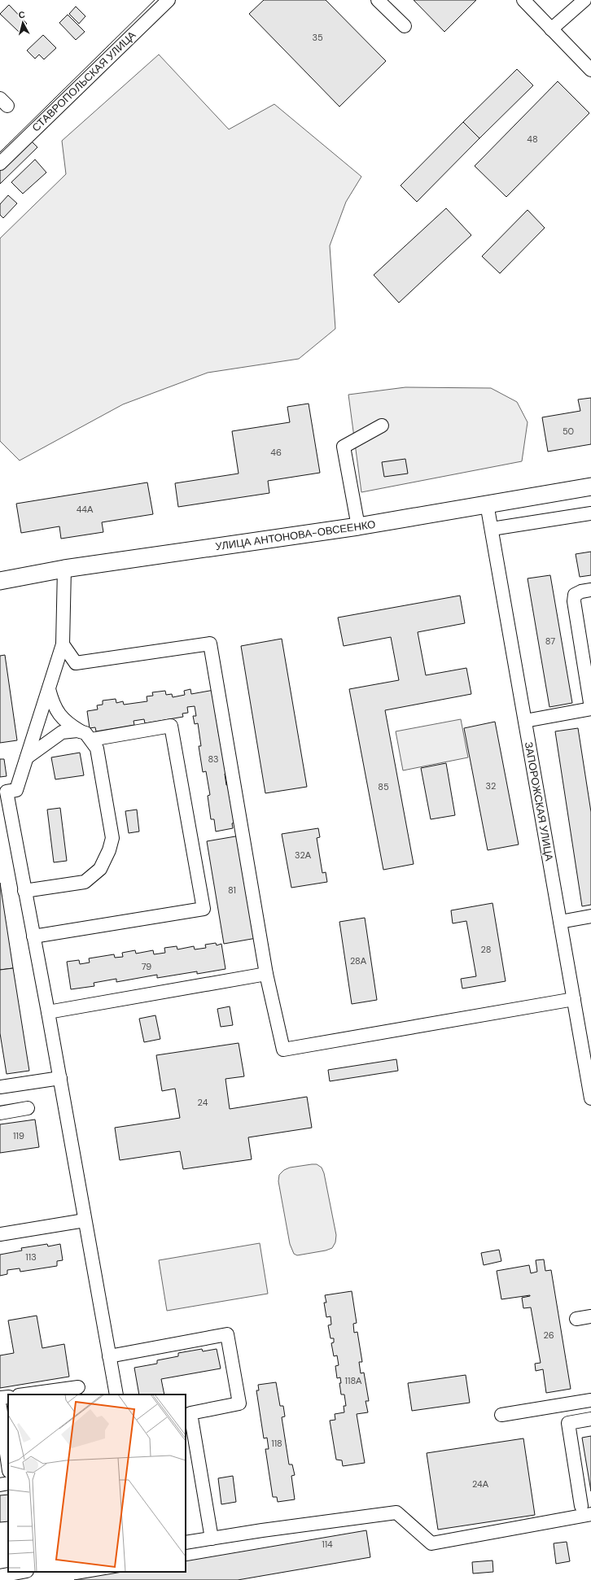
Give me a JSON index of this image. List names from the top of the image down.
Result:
{
  "streets": {
    "main road": ["УЛИЦА АНТОНОВА-ОВСЕЕНКО"],
    "street": ["СТАВРОПОЛЬСКАЯ УЛИЦА", "ЗАПОРОЖСКАЯ УЛИЦА"]
  },
  "crossings": [
    ["УЛИЦА АНТОНОВА-ОВСЕЕНКО", "ЗАПОРОЖСКАЯ УЛИЦА"]
  ],
  "house_numbers": [
    "35",
    "48",
    "50",
    "46",
    "44А",
    "87",
    "83",
    "32",
    "85",
    "32А",
    "81",
    "28",
    "28А",
    "79",
    "24",
    "119",
    "113",
    "26",
    "118А",
    "118",
    "24А",
    "114"
  ],
  "north": "top"
}
